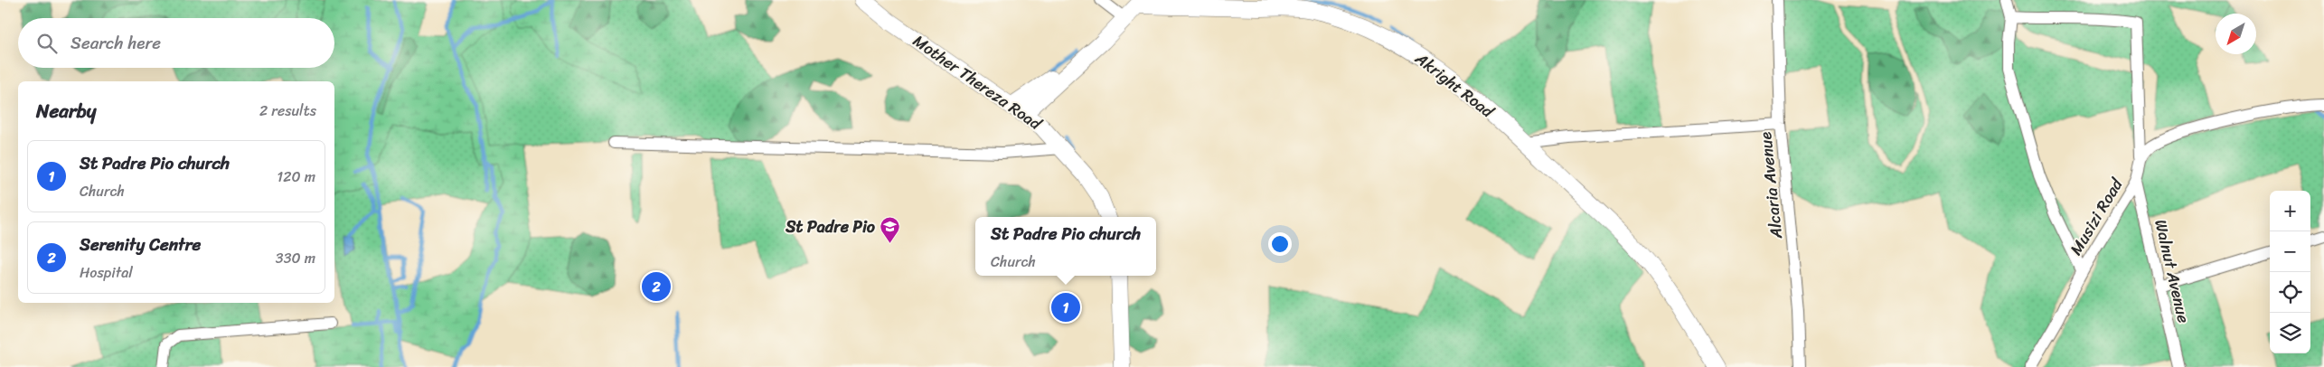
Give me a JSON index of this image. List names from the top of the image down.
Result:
{
  "streets": {
    "street": [
      "Mother Thereza Road",
      "Akright Road",
      "Alcaria Avenue",
      "Musizi Road",
      "Walnut Avenue"
    ]
  },
  "crossings": [
    ["Mother Thereza Road", "Akright Road"],
    ["Musizi Road", "Walnut Avenue"]
  ],
  "places": {
    "school or university": ["St Padre Pio"]
  },
  "north": "bottom left",
  "page": {
    "search": "Search here",
    "heading": ["Nearby", "2 results"],
    "list": [
      {
        "mark": "1",
        "name": "St Padre Pio church",
        "note": "Church",
        "value": "120 m"
      },
      {
        "mark": "2",
        "name": "Serenity Centre",
        "note": "Hospital",
        "value": "330 m"
      }
    ],
    "map_buttons": ["+", "−"],
    "popup": ["St Padre Pio church", "Church"],
    "pins": ["2", "1"]
  }
}
